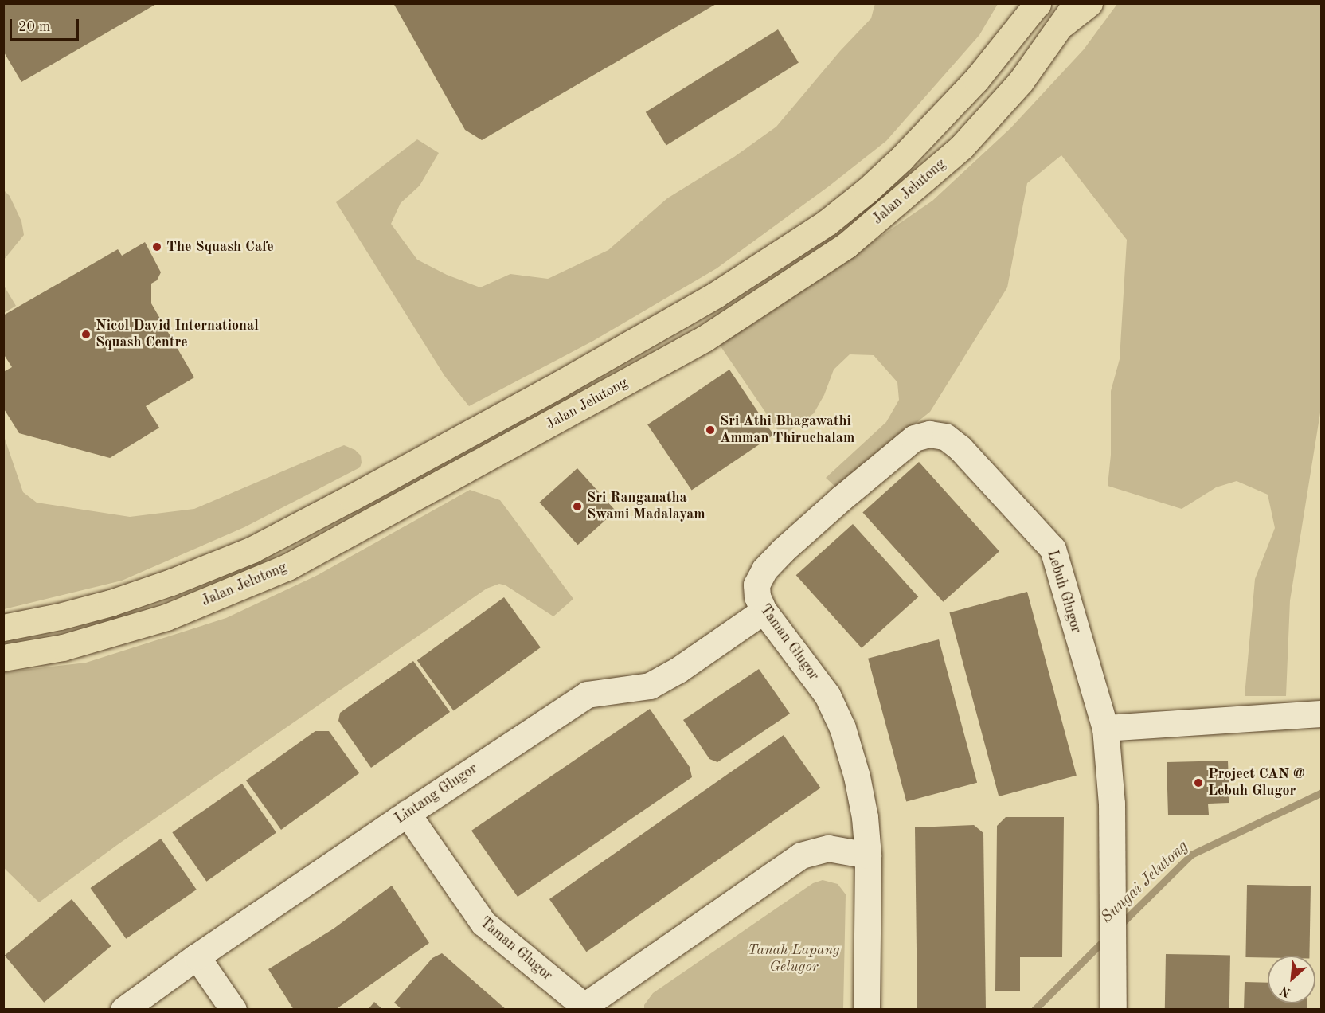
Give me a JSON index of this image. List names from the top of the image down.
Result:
{
  "streets": {
    "main road": ["Jalan Jelutong"],
    "street": ["Lebuh Glugor", "Taman Glugor", "Lintang Glugor"]
  },
  "crossings": [
    ["Lebuh Glugor", "Taman Glugor"],
    ["Taman Glugor", "Lintang Glugor"]
  ],
  "water": ["Sungai Jelutong"],
  "parks": ["Tanah Lapang Gelugor"],
  "places": [
    "The Squash Cafe",
    "Nicol David International Squash Centre",
    "Sri Athi Bhagawathi Amman Thiruchalam",
    "Sri Ranganatha Swami Madalayam",
    "Project CAN @ Lebuh Glugor"
  ],
  "scale_bar": "20 m",
  "north": "bottom left"
}
